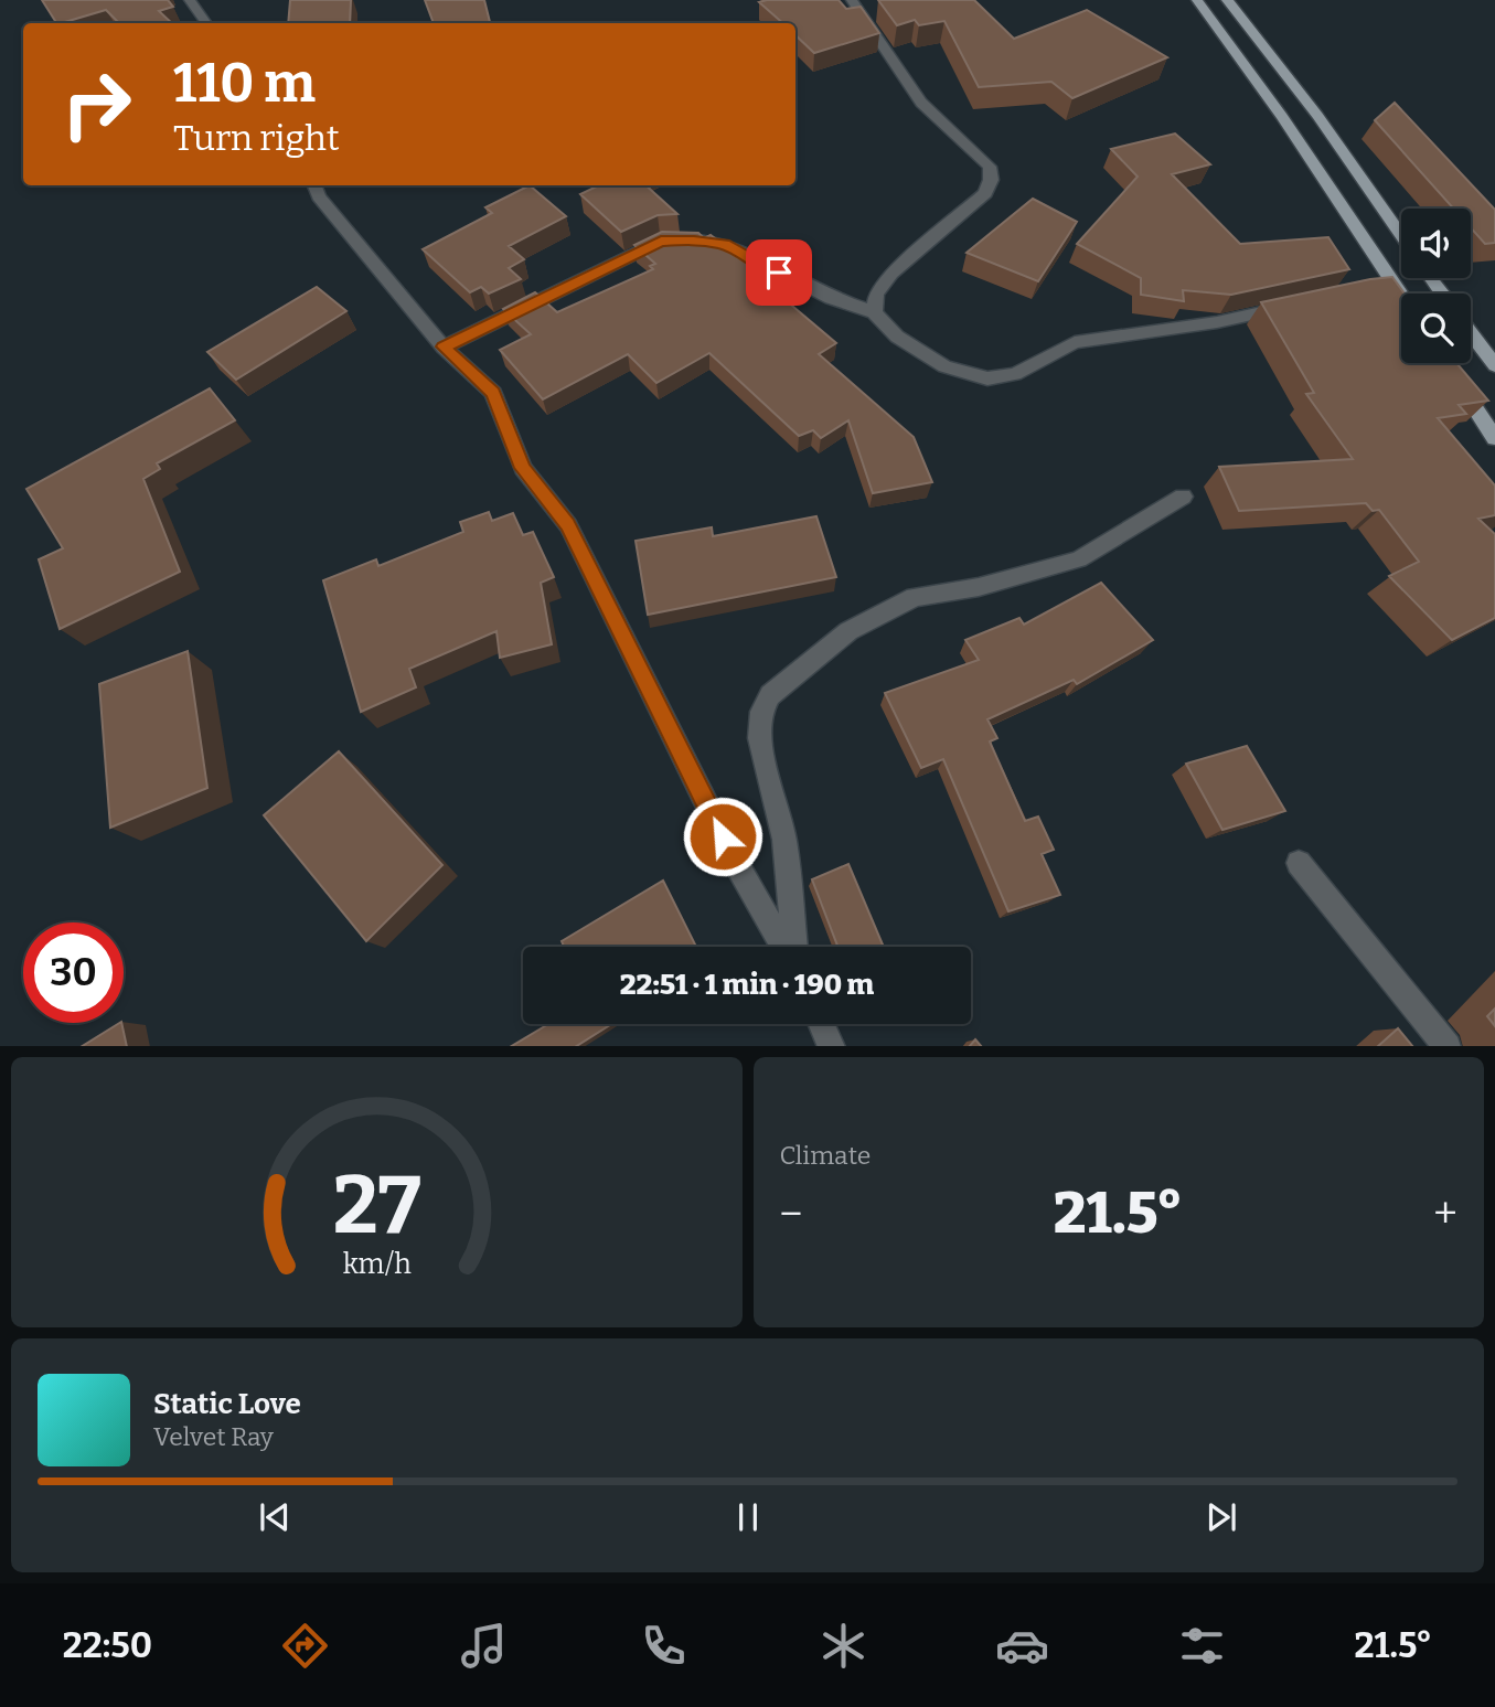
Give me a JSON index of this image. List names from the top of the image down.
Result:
{
  "page": {
    "turn": ["110 m", "Turn right"],
    "limit": "30",
    "trip": "22:51 · 1 min · 190 m",
    "tile": "Climate",
    "heat": ["−", "21.5°", "+"],
    "song": ["Static Love", "Velvet Ray"],
    "tabs": ["22:50", "21.5°"],
    "gauge": ["27", "km/h"]
  }
}
